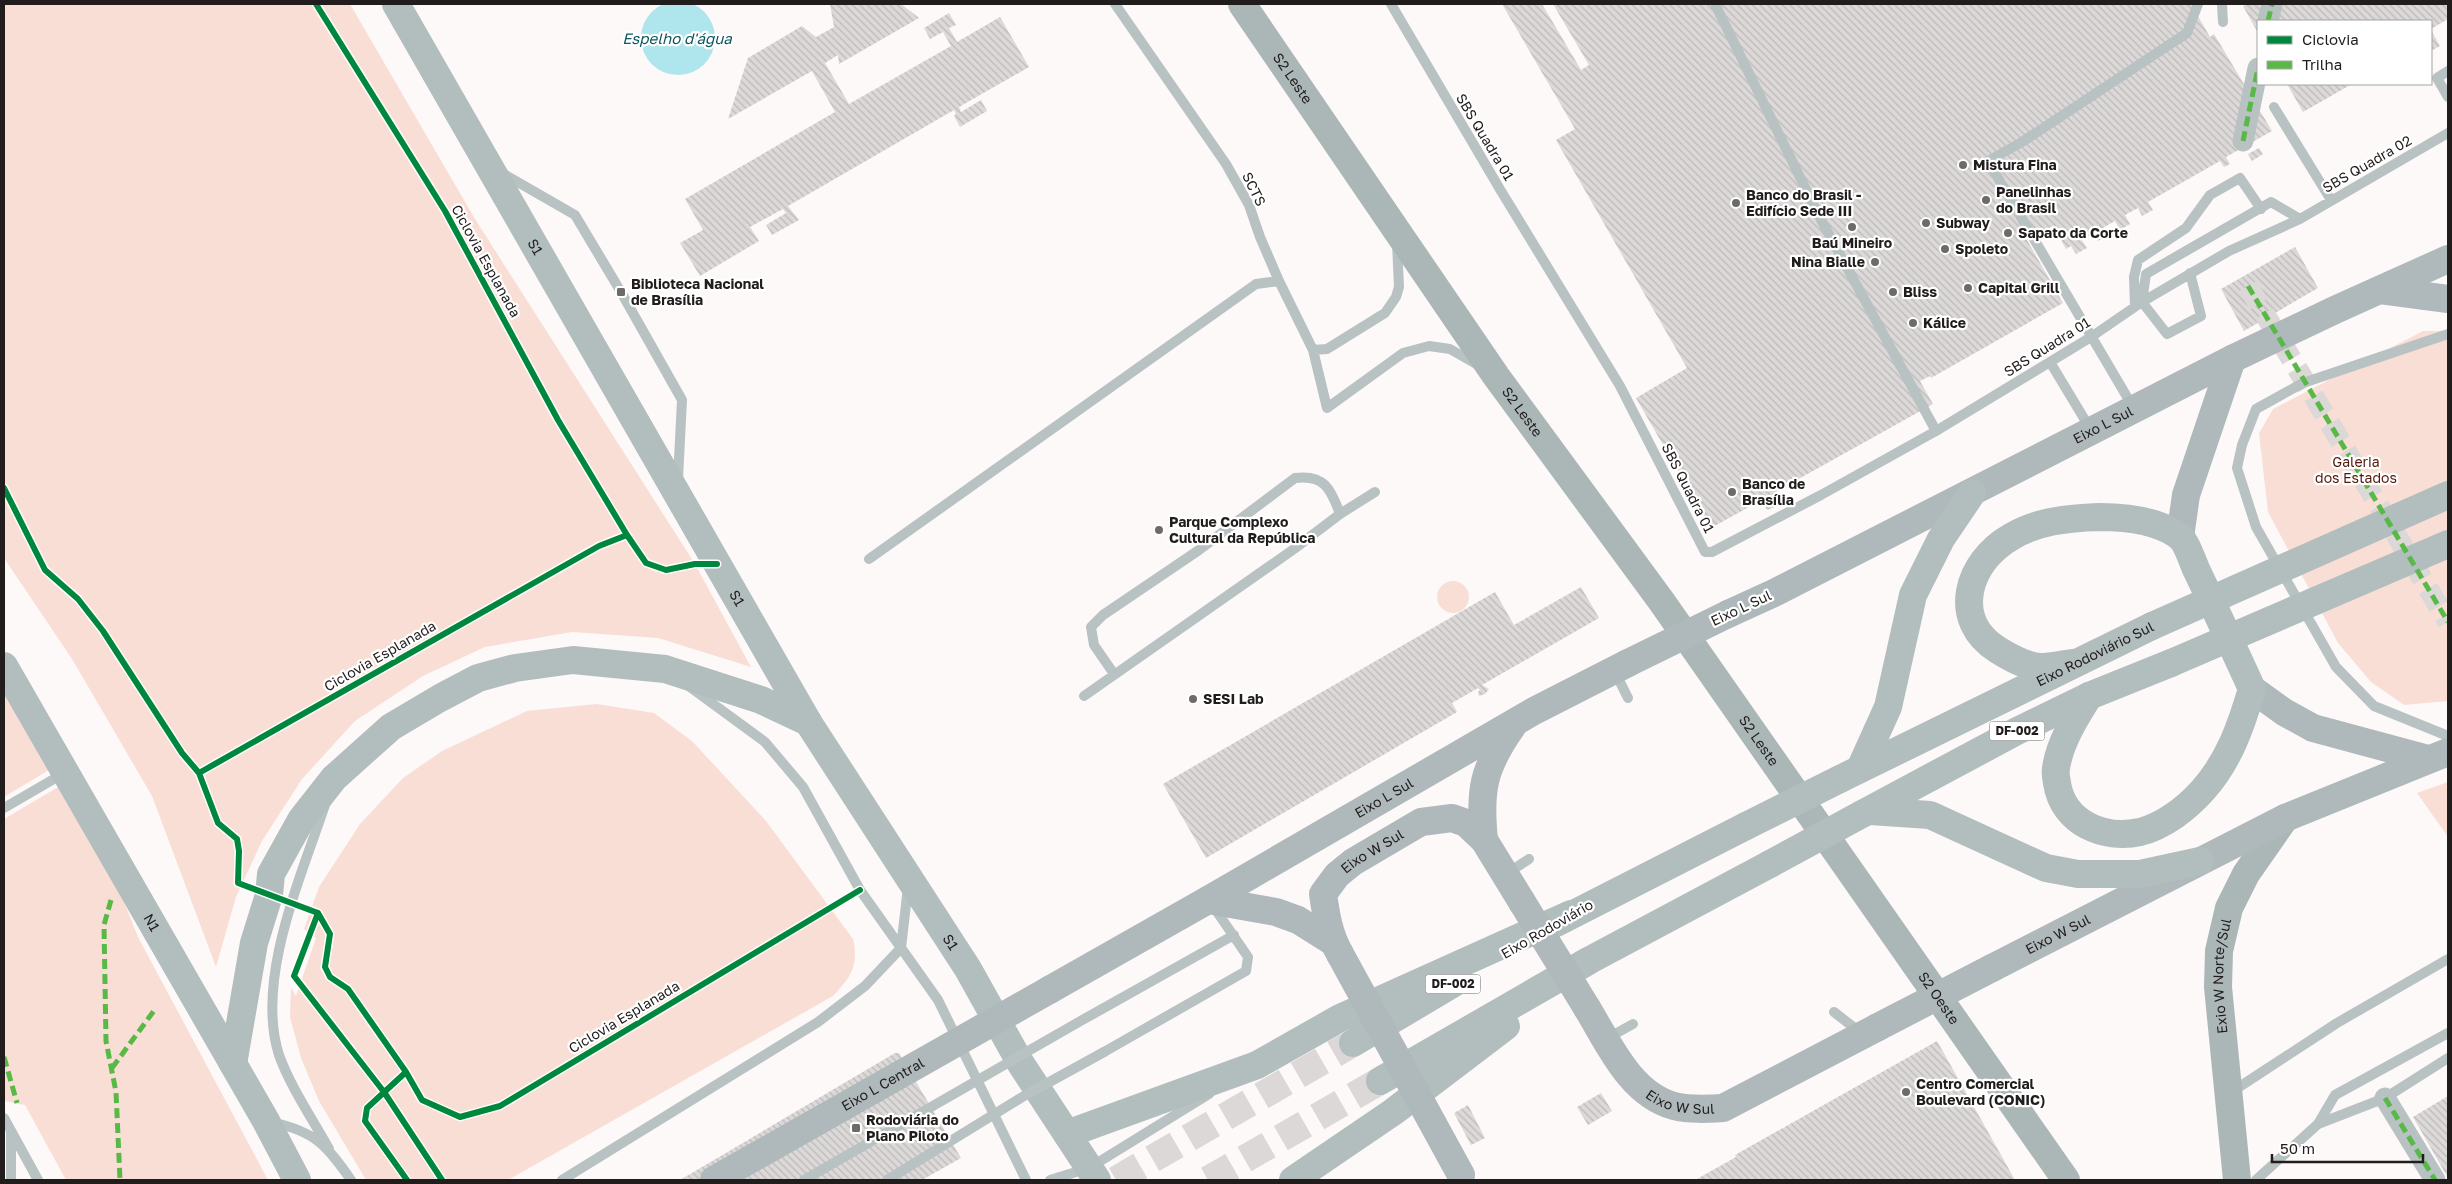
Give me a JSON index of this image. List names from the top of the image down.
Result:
{
  "streets": {
    "highway": [
      "S1",
      "Eixo Rodoviário Sul",
      "DF-002",
      "N1",
      "Eixo Rodoviário"
    ],
    "main road": [
      "S2 Leste",
      "Eixo L Sul",
      "Eixo W Sul",
      "Exio W Norte/Sul",
      "S2 Oeste",
      "Eixo L Central"
    ],
    "lane": ["SBS Quadra 01", "SBS Quadra 02", "SCTS"],
    "cycle path": ["Ciclovia Esplanada"]
  },
  "crossings": [
    ["S2 Leste", "SCTS"],
    ["S2 Leste", "S2 Oeste"],
    ["SBS Quadra 01", "SBS Quadra 02"],
    ["Eixo L Sul", "Eixo L Central"],
    ["Eixo Rodoviário Sul", "Eixo Rodoviário"],
    ["Eixo W Sul", "Exio W Norte/Sul"]
  ],
  "water": ["Espelho d'água"],
  "parks": ["Galeria dos Estados"],
  "places": {
    "other": [
      "Mistura Fina",
      "Panelinhas do Brasil",
      "Banco do Brasil - Edifício Sede III",
      "Subway",
      "Baú Mineiro",
      "Sapato da Corte",
      "Spoleto",
      "Nina Bialle",
      "Capital Grill",
      "Bliss",
      "Kálice",
      "Banco de Brasília",
      "Parque Complexo Cultural da República",
      "SESI Lab",
      "Centro Comercial Boulevard (CONIC)"
    ],
    "transit": ["Biblioteca Nacional de Brasília", "Rodoviária do Plano Piloto"]
  },
  "legend": ["Ciclovia", "Trilha"],
  "scale_bar": "50 m"
}
